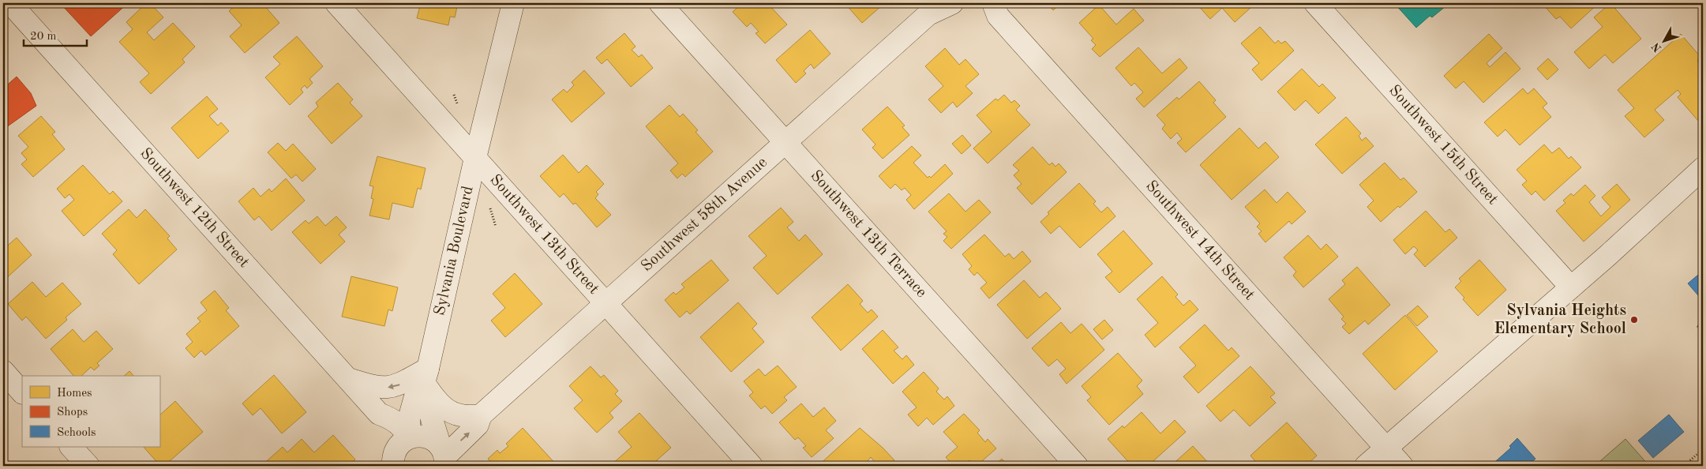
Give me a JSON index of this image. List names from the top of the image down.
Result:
{
  "streets": {
    "street": [
      "Southwest 15th Street",
      "Southwest 12th Street",
      "Southwest 58th Avenue",
      "Southwest 13th Street",
      "Southwest 13th Terrace",
      "Southwest 14th Street",
      "Sylvania Boulevard"
    ]
  },
  "crossings": [
    ["Southwest 12th Street", "Sylvania Boulevard"],
    ["Southwest 58th Avenue", "Southwest 13th Street"],
    ["Southwest 58th Avenue", "Southwest 13th Terrace"],
    ["Southwest 58th Avenue", "Sylvania Boulevard"],
    ["Southwest 13th Street", "Sylvania Boulevard"]
  ],
  "places": ["Sylvania Heights Elementary School"],
  "legend": ["Homes", "Shops", "Schools"],
  "scale_bar": "20 m",
  "north": "bottom left"
}
